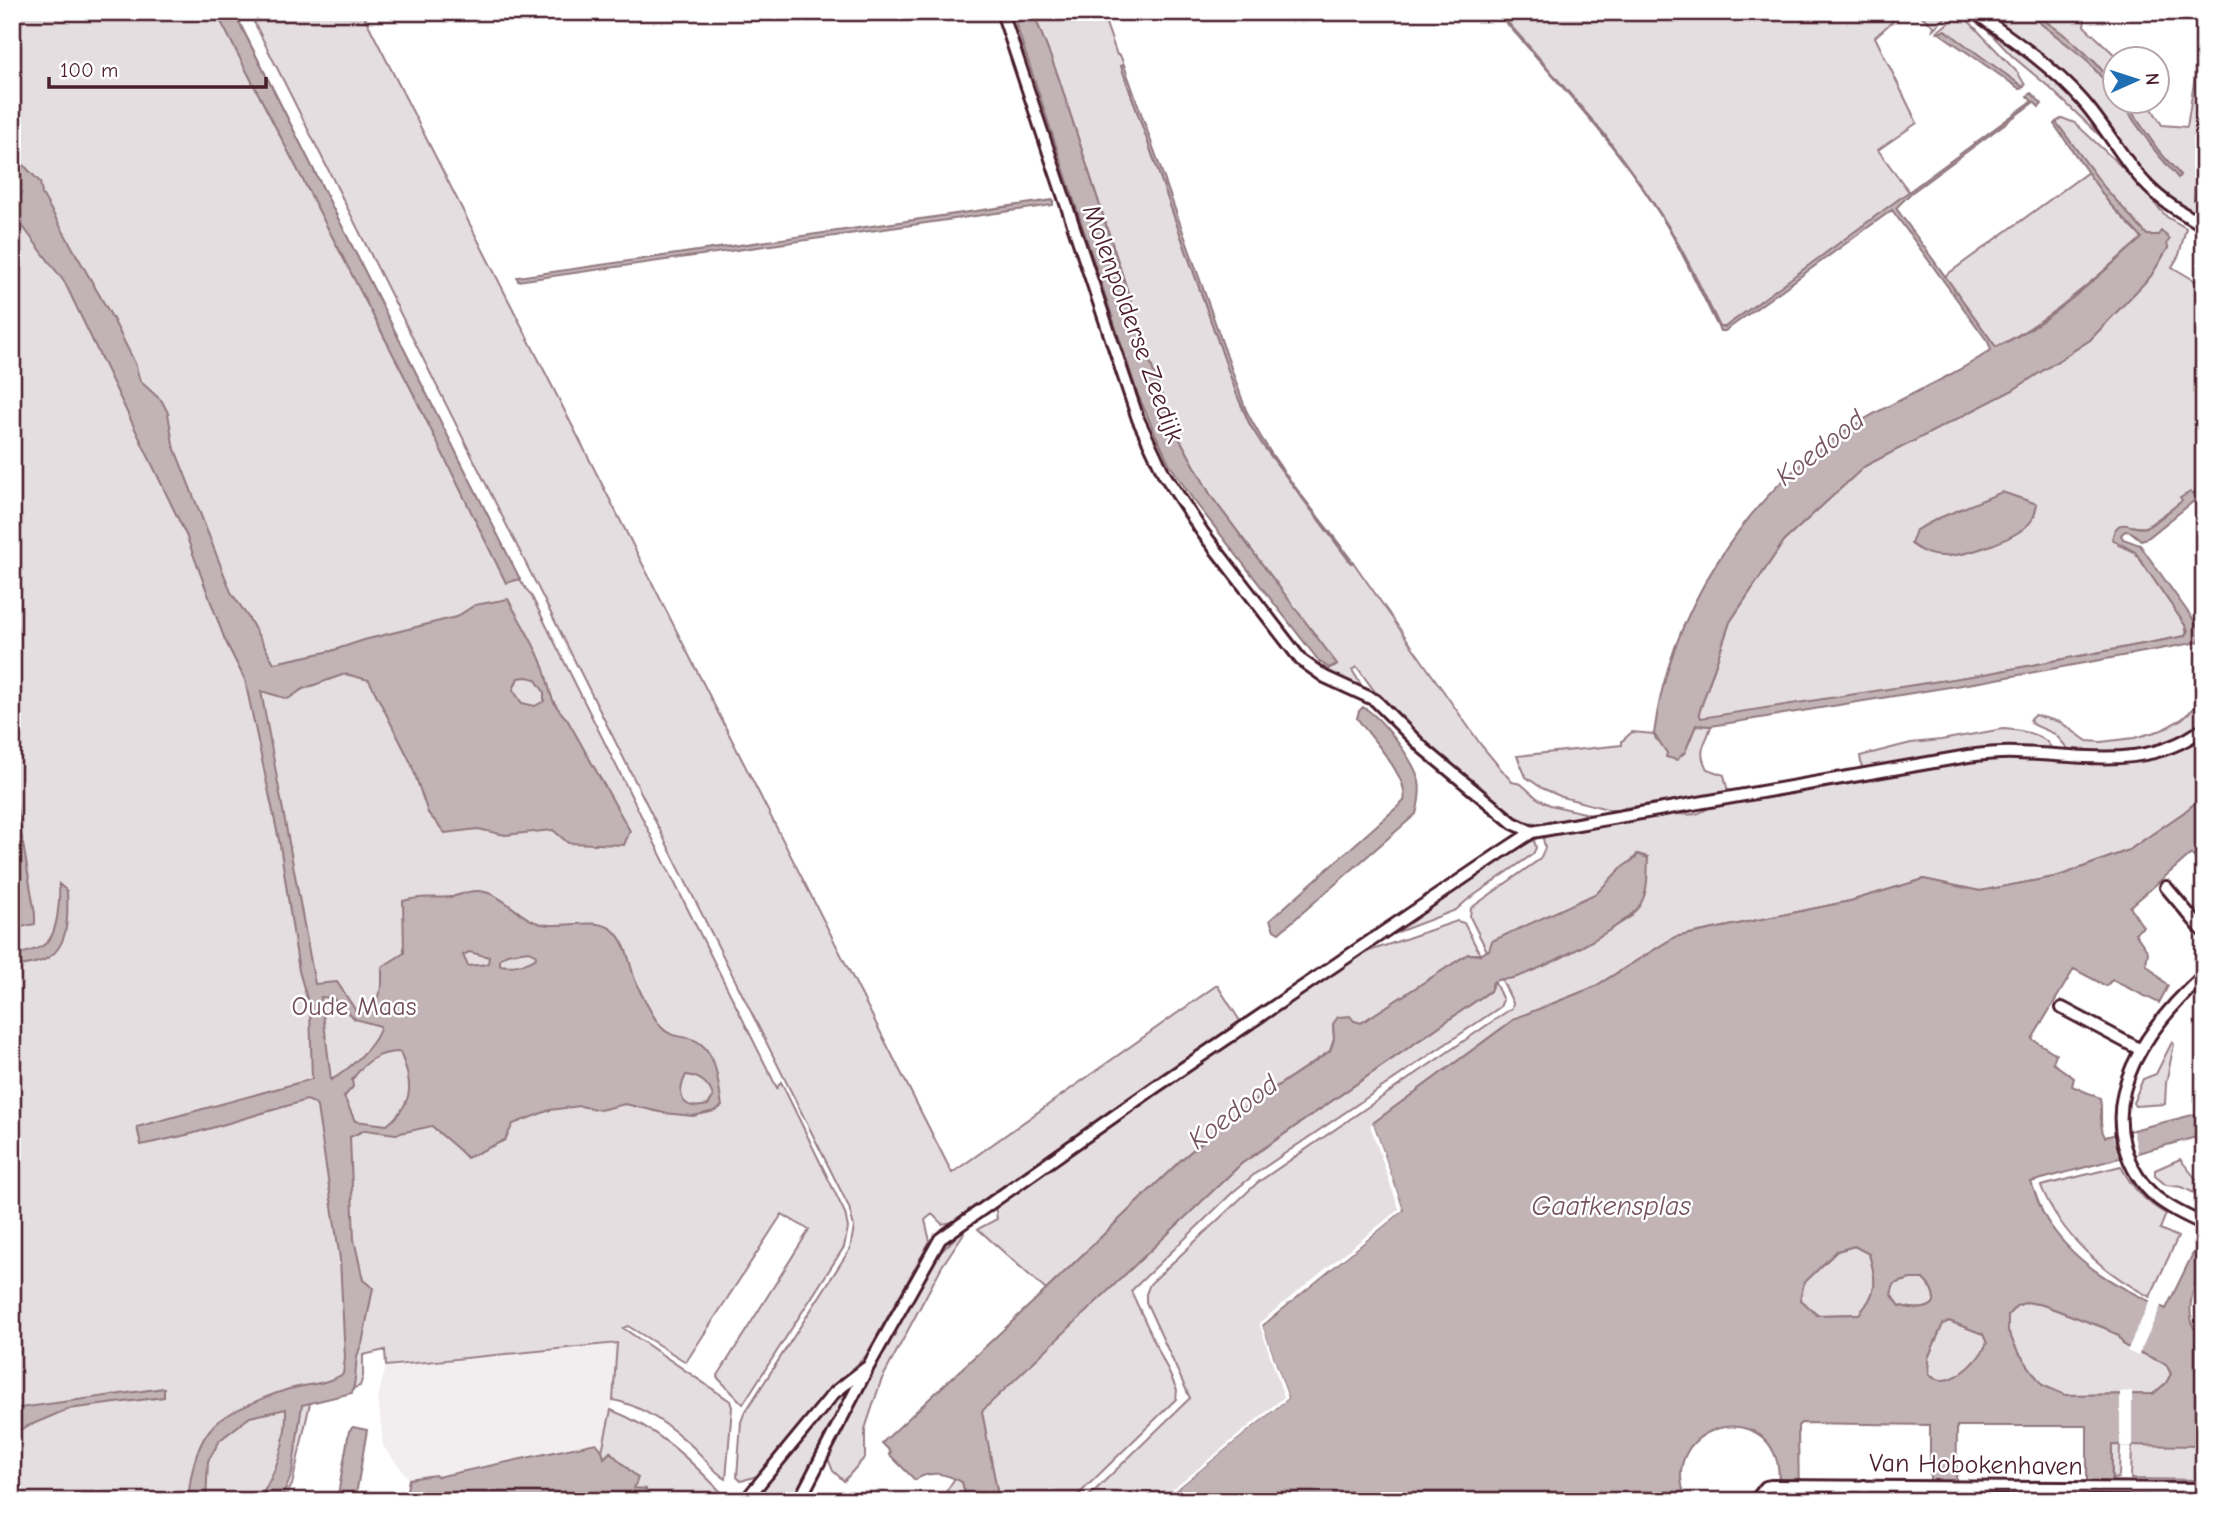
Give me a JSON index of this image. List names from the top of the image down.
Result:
{
  "streets": {
    "street": ["Molenpolderse Zeedijk", "Van Hobokenhaven"]
  },
  "water": ["Koedood", "Gaatkensplas"],
  "parks": ["Oude Maas"],
  "scale_bar": "100 m",
  "north": "right"
}
